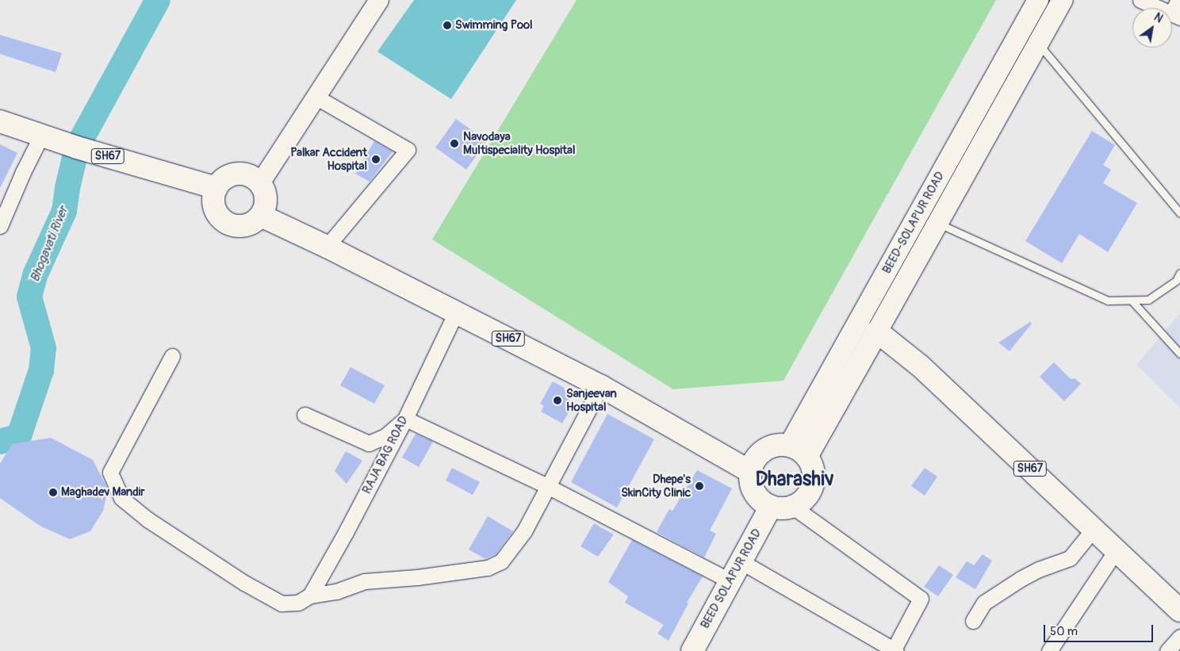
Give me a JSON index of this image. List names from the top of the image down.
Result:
{
  "streets": {
    "main road": ["SH67", "BEED-SOLAPUR ROAD", "BEED SOLAPUR ROAD"],
    "street": ["RAJA BAG ROAD"]
  },
  "crossings": [
    ["SH67", "BEED-SOLAPUR ROAD"],
    ["SH67", "RAJA BAG ROAD"],
    ["SH67", "BEED SOLAPUR ROAD"],
    ["BEED-SOLAPUR ROAD", "BEED SOLAPUR ROAD"]
  ],
  "districts": ["Dharashiv"],
  "water": ["Bhogavati River"],
  "places": [
    "Swimming Pool",
    "Navodaya Multispeciality Hospital",
    "Palkar Accident Hospital",
    "Sanjeevan Hospital",
    "Dhepe's SkinCity Clinic",
    "Maghadev Mandir"
  ],
  "scale_bar": "50 m",
  "north": "top right"
}
